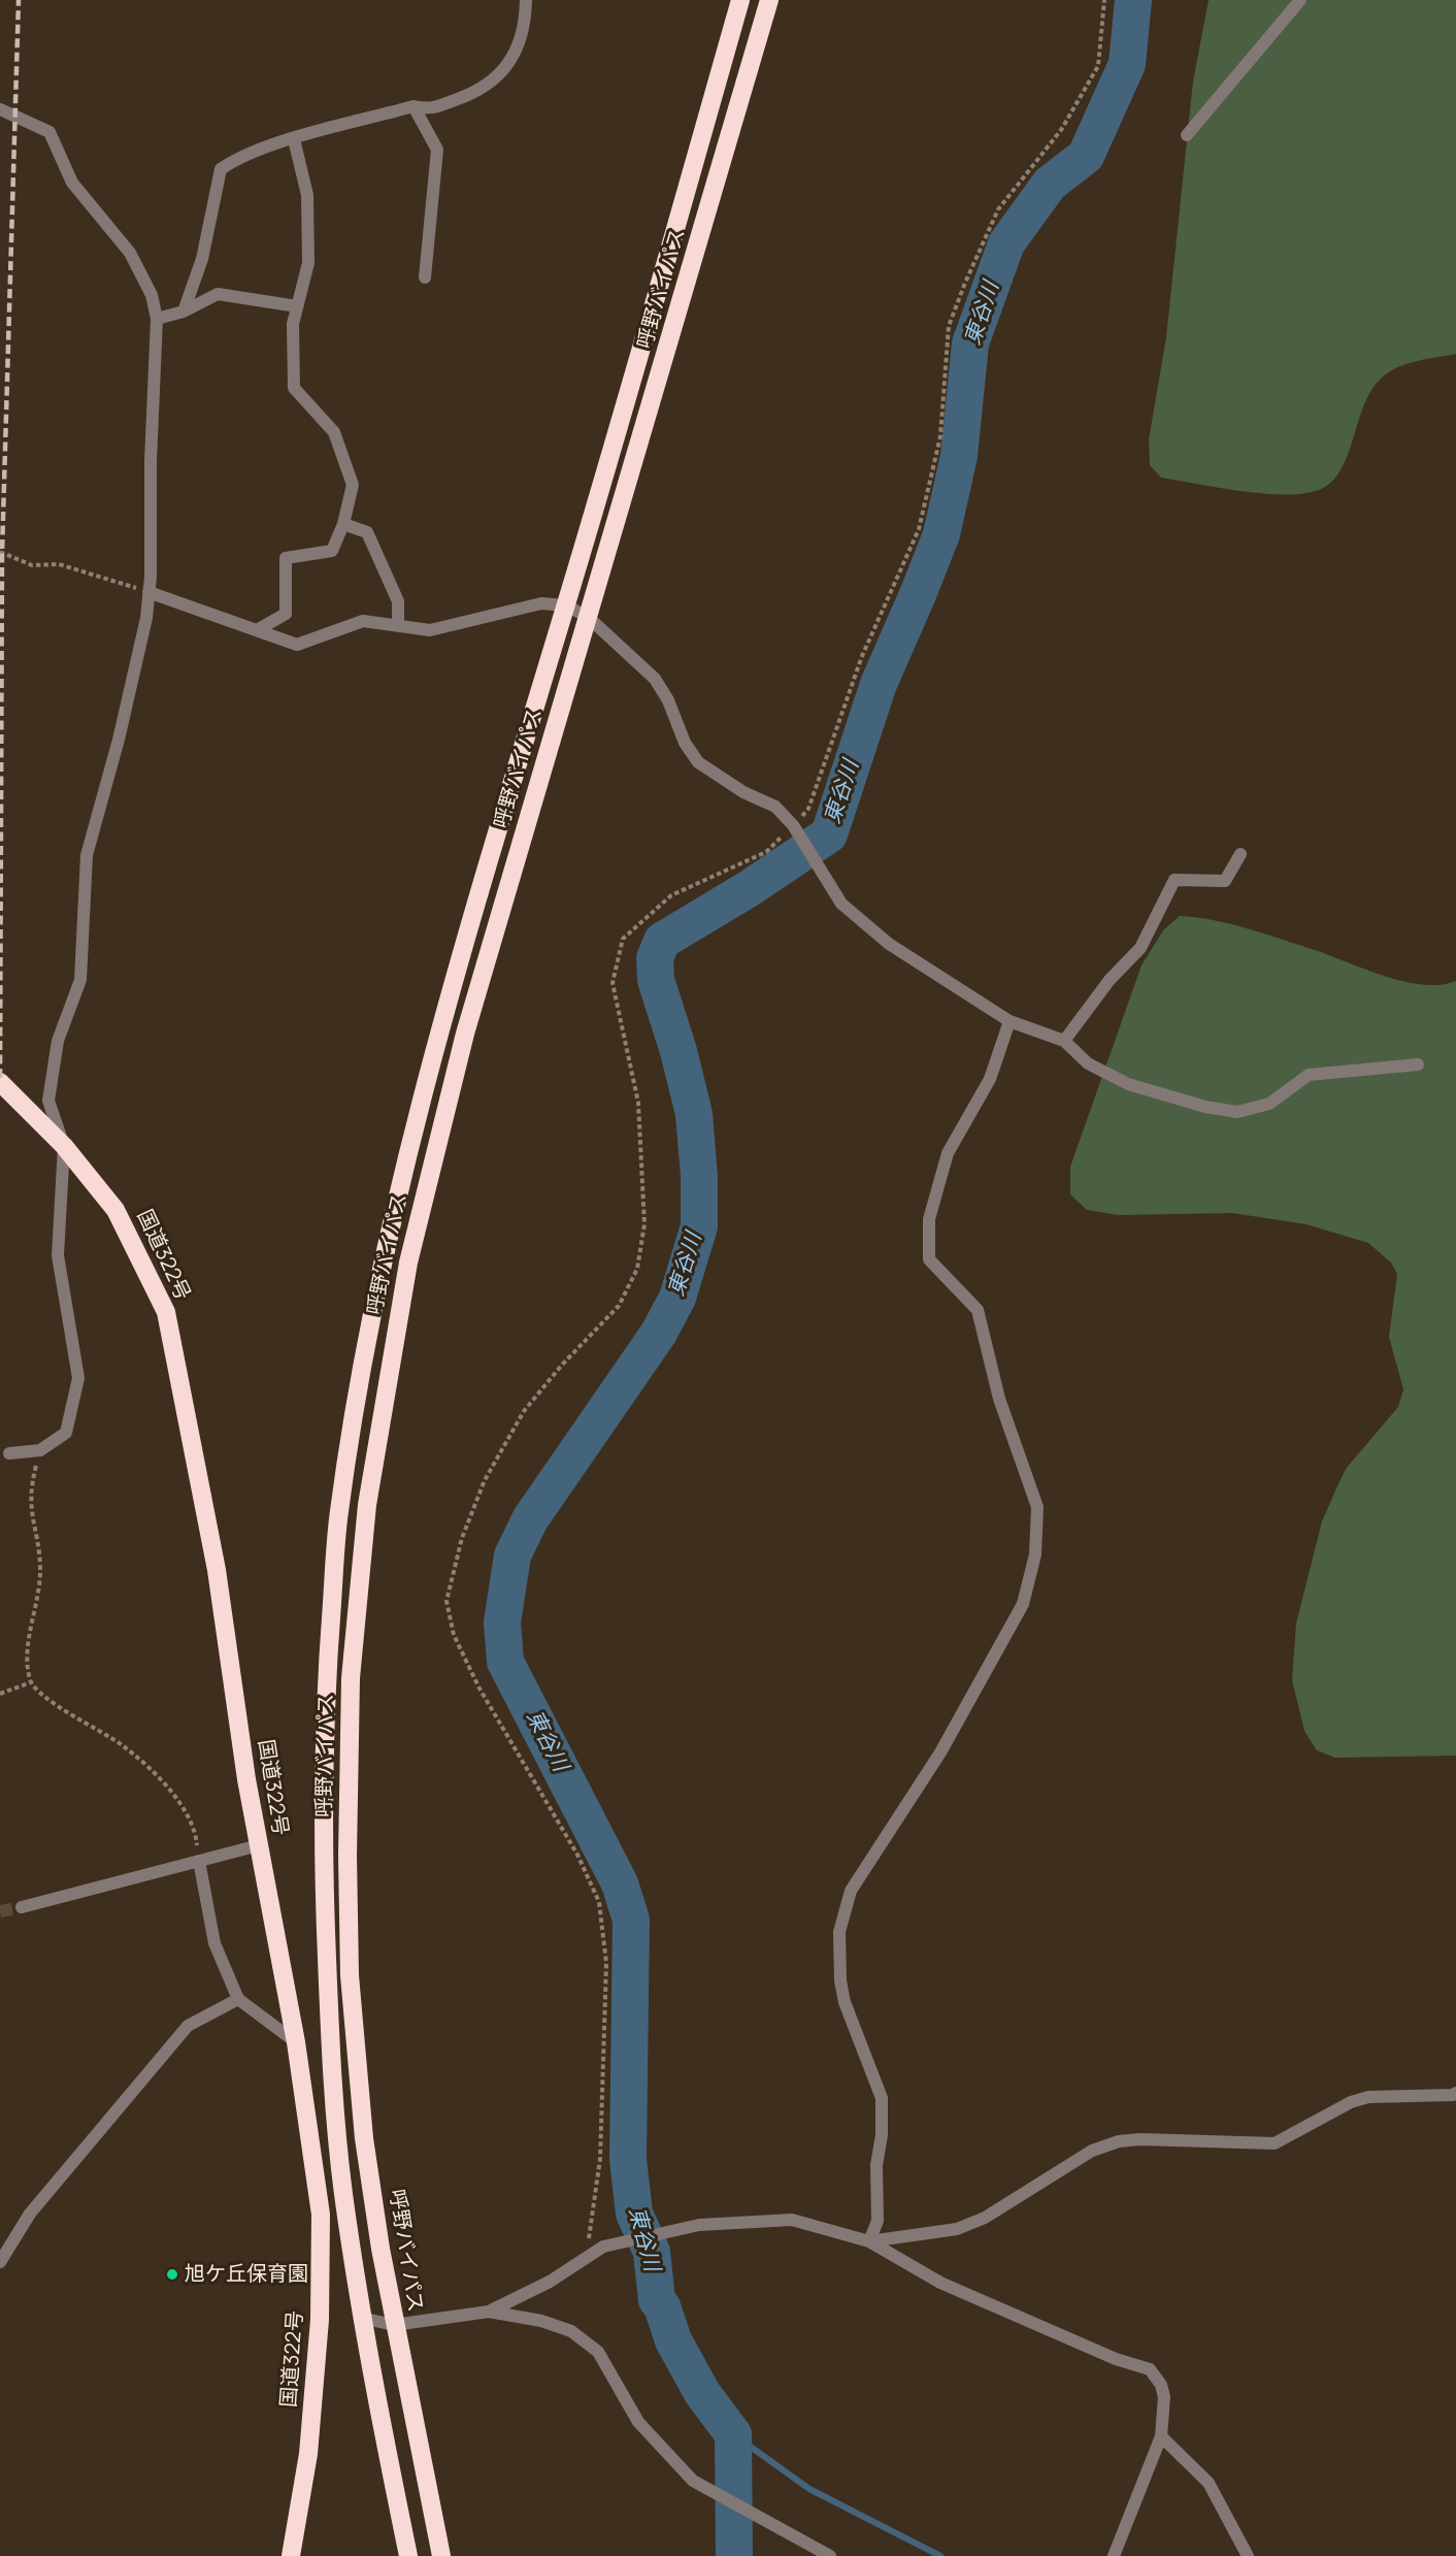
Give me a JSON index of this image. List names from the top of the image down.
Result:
{
  "streets": {
    "highway": ["呼野バイパス", "国道322号"]
  },
  "water": ["東谷川"],
  "places": ["旭ケ丘保育園"]
}
